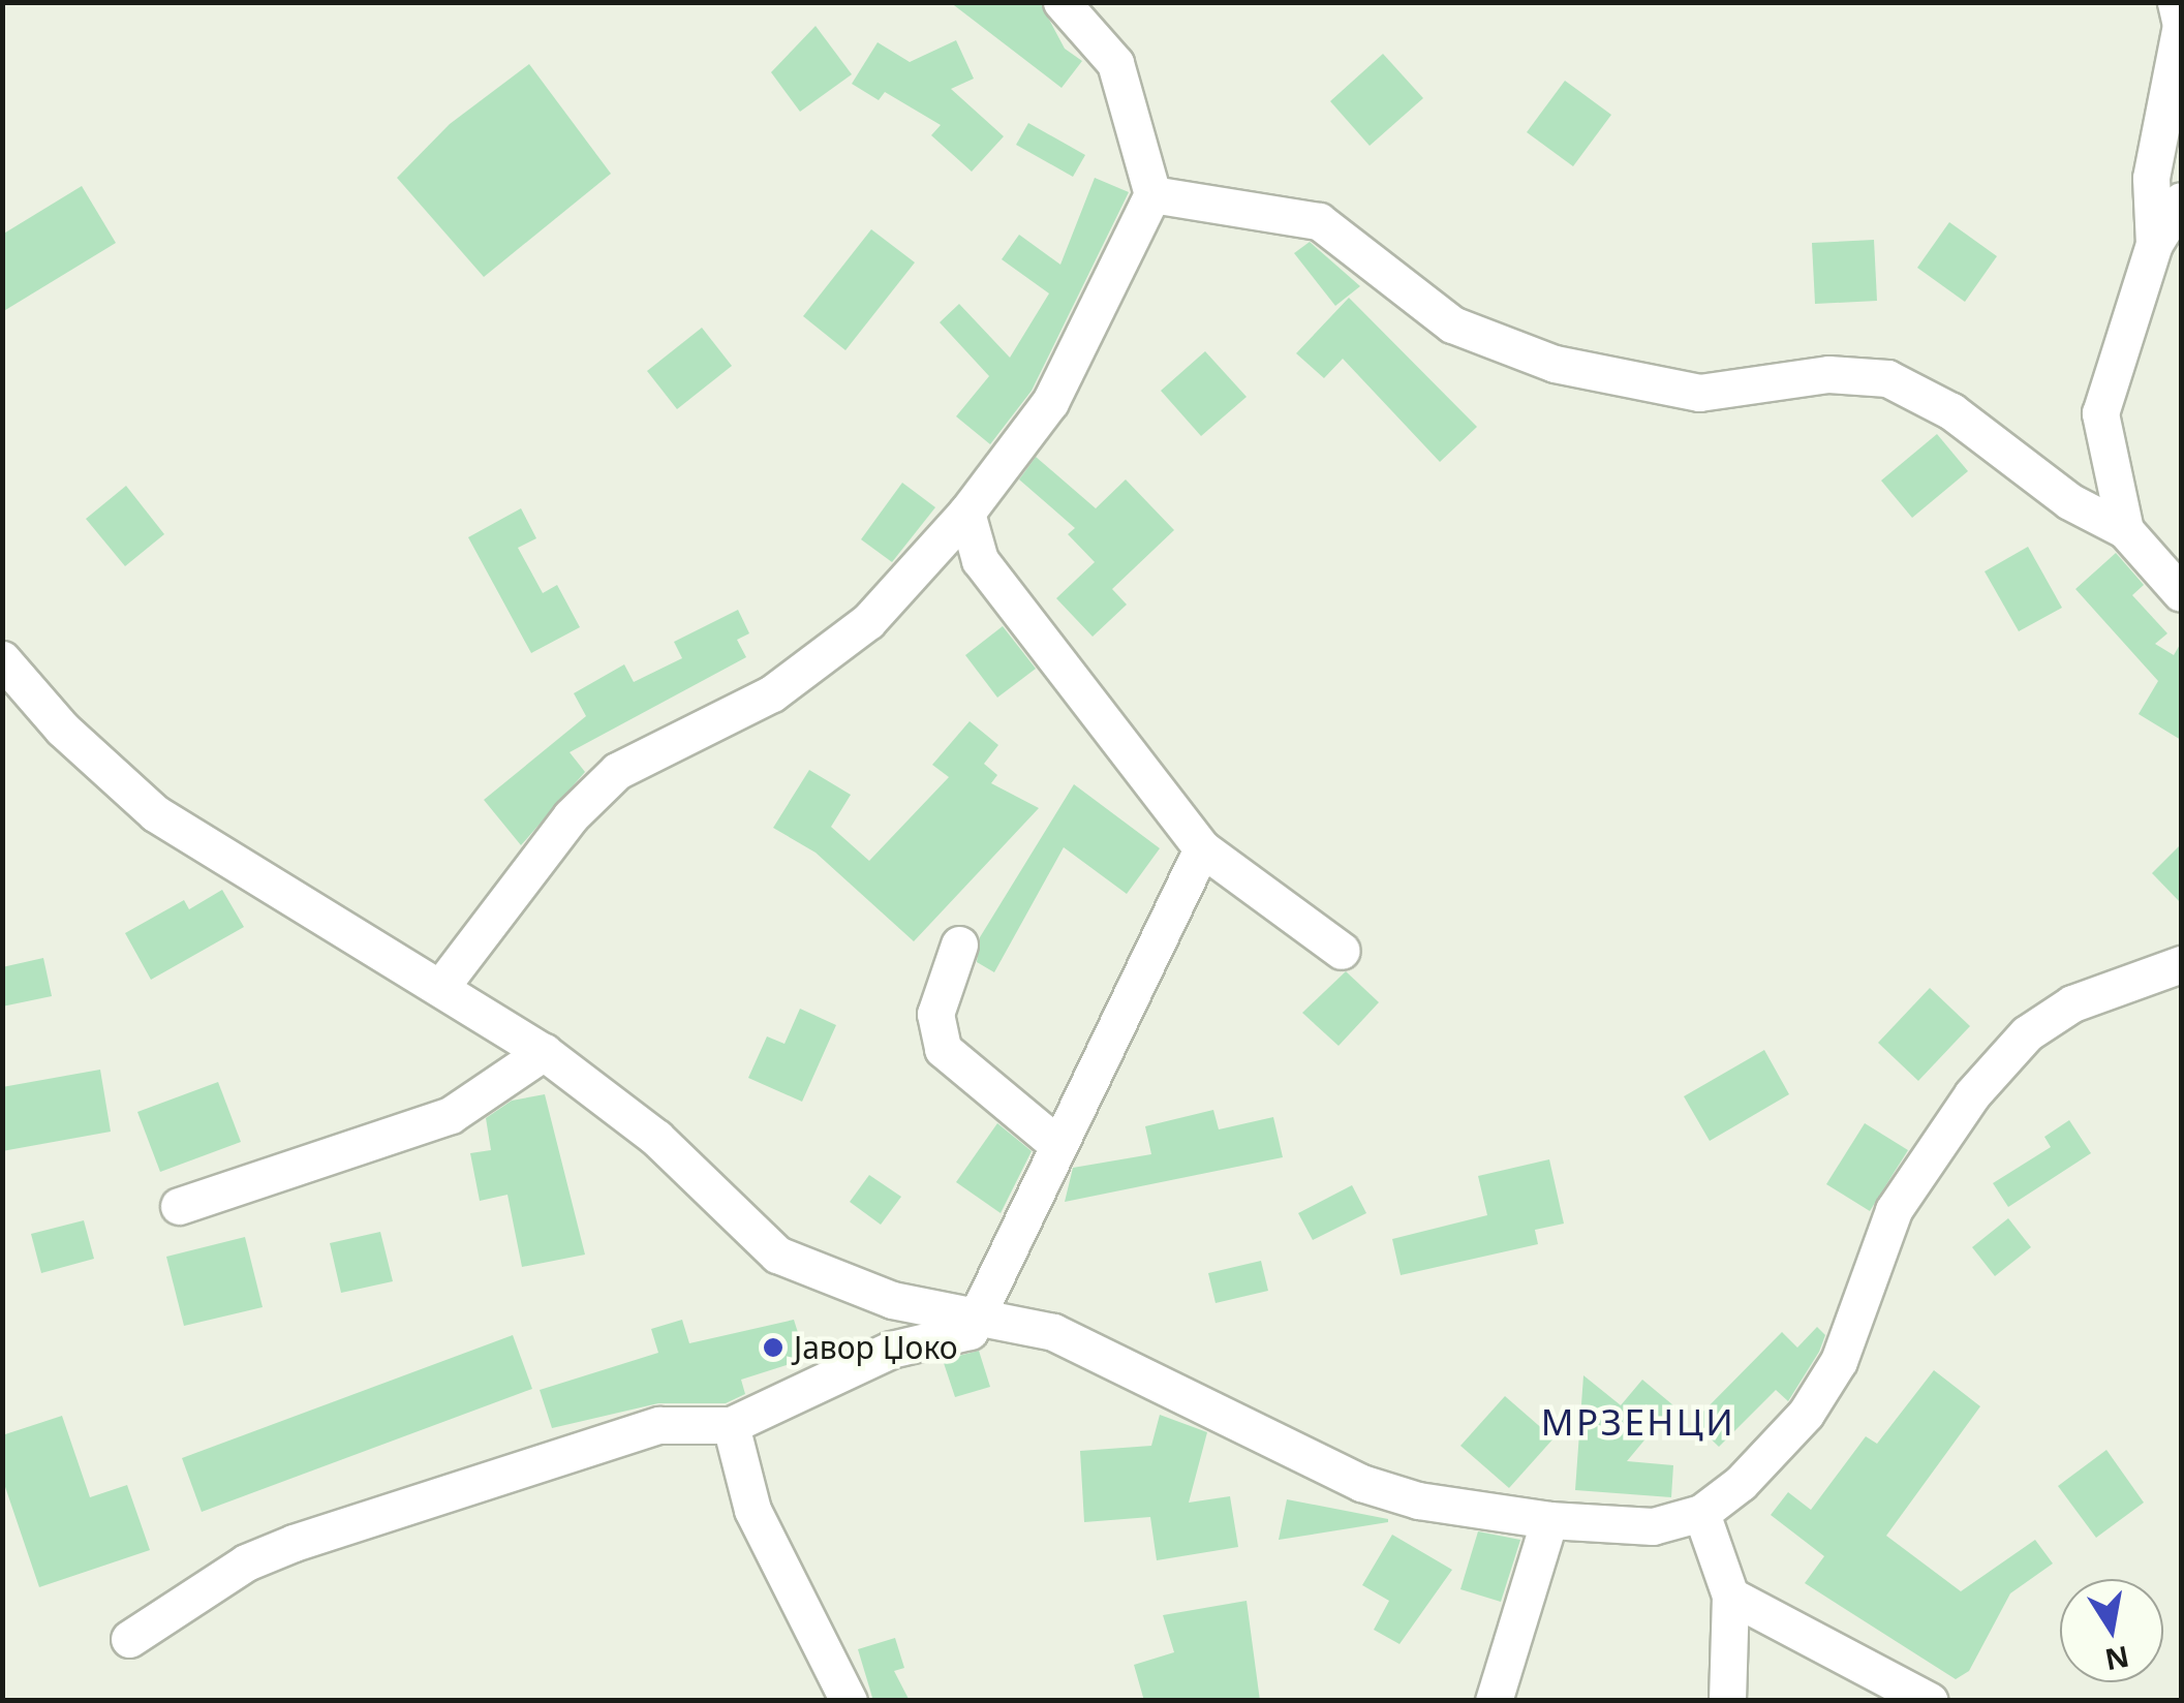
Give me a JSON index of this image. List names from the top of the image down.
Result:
{
  "districts": ["МРЗЕНЦИ"],
  "places": ["Јавор Џоко"],
  "north": "bottom"
}
